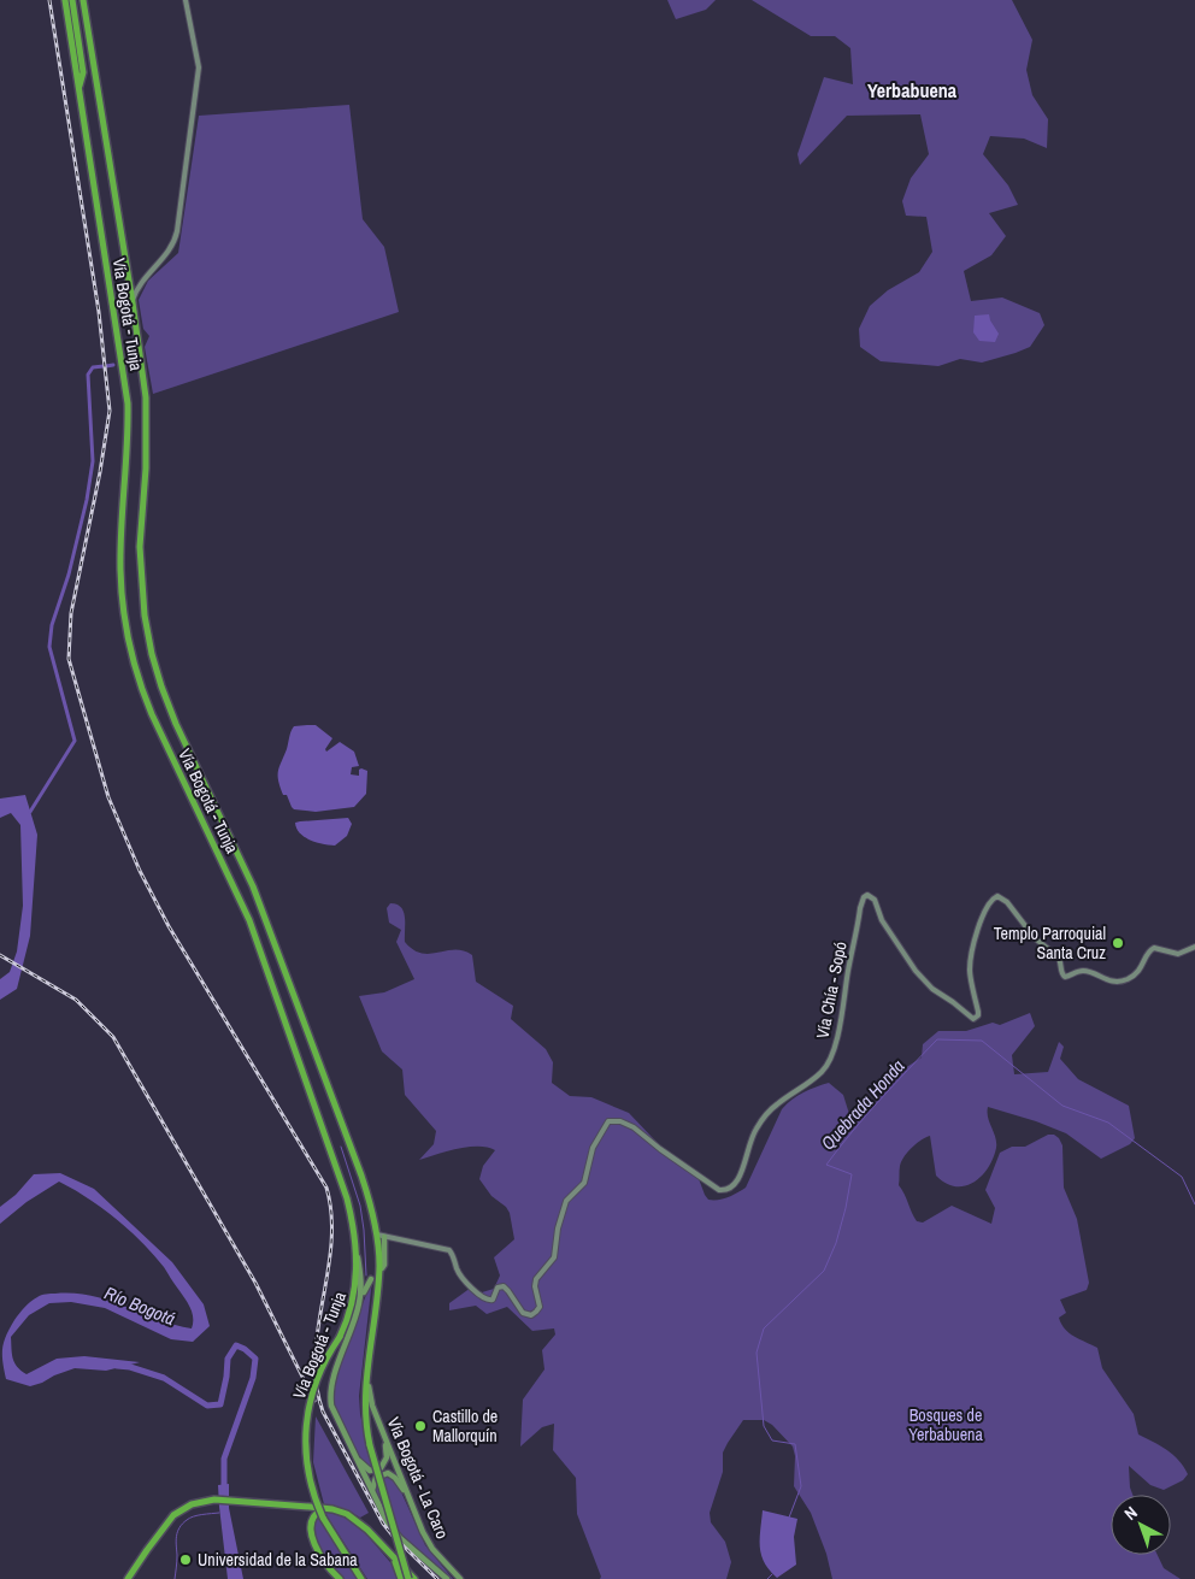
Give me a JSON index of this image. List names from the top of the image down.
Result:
{
  "streets": {
    "highway": ["Vía Bogotá - Tunja"],
    "main road": ["Vía Bogotá - La Caro"],
    "street": ["Vía Chía - Sopó"]
  },
  "crossings": [
    ["Vía Bogotá - Tunja", "Vía Chía - Sopó"],
    ["Vía Bogotá - Tunja", "Vía Bogotá - La Caro"]
  ],
  "districts": ["Yerbabuena"],
  "water": ["Quebrada Honda", "Río Bogotá"],
  "parks": ["Bosques de Yerbabuena"],
  "places": ["Templo Parroquial Santa Cruz", "Castillo de Mallorquín", "Universidad de la Sabana"],
  "north": "top left"
}
